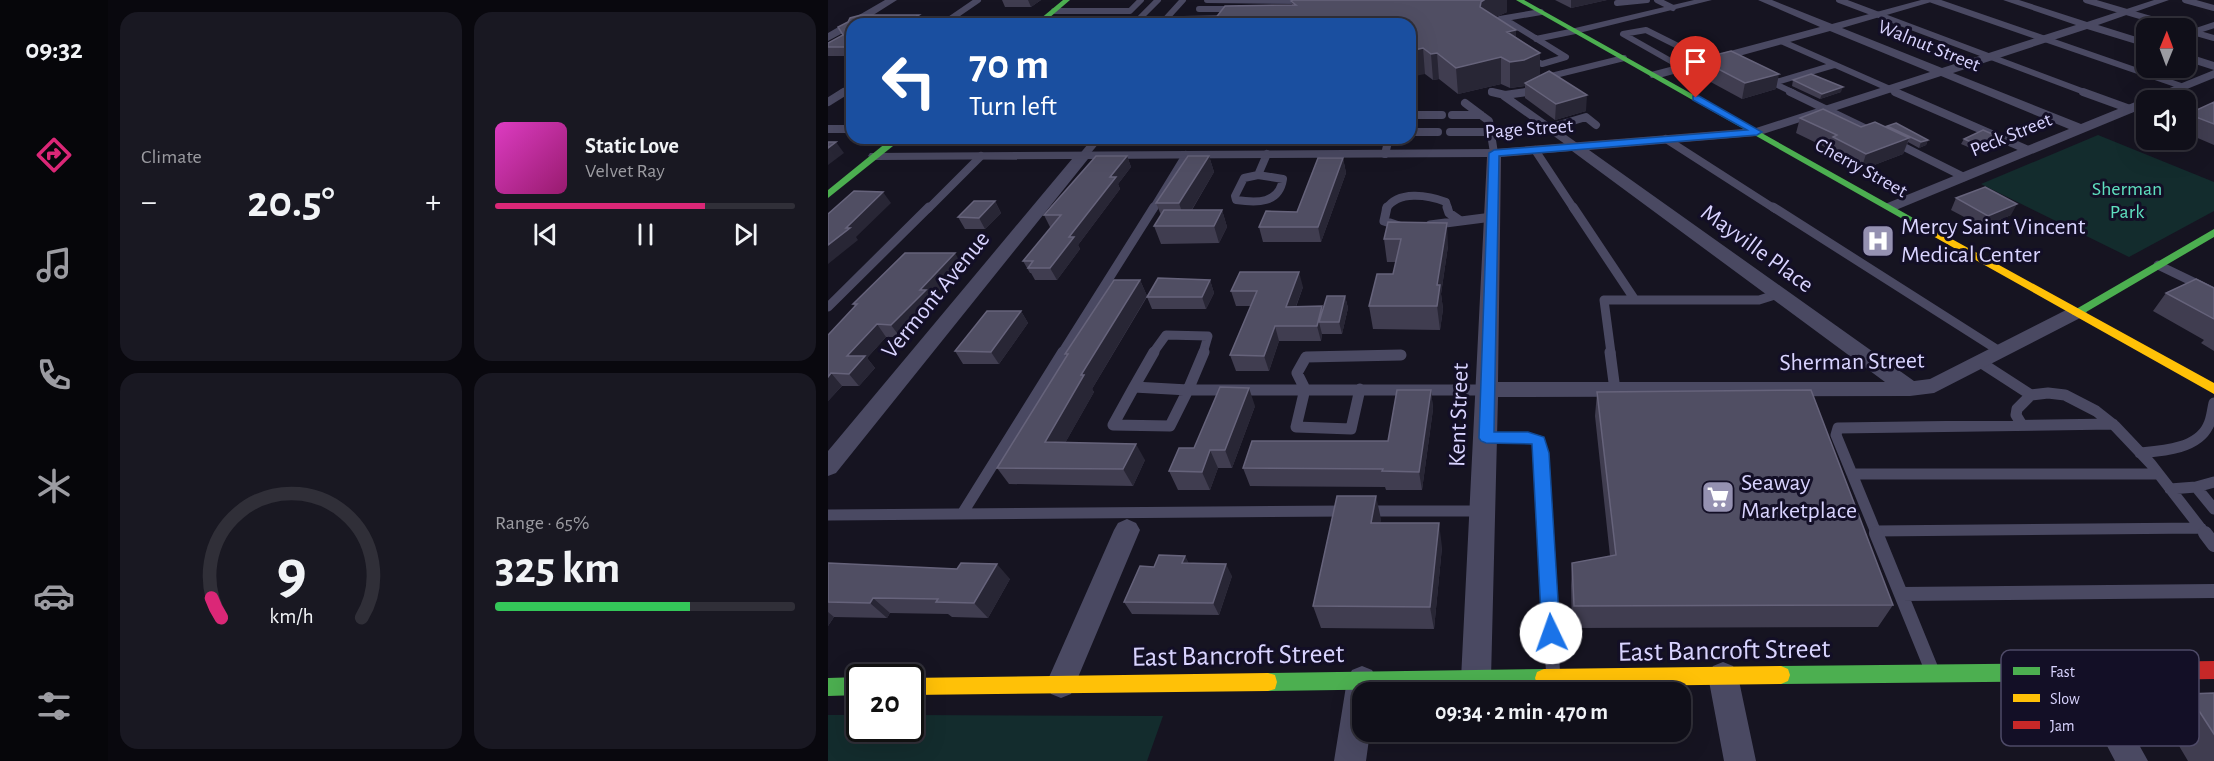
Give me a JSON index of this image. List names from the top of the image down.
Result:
{
  "streets": {
    "street": [
      "Walnut Street",
      "Page Street",
      "Peck Street",
      "Cherry Street",
      "Mayville Place",
      "Vermont Avenue",
      "Sherman Street",
      "Kent Street",
      "East Bancroft Street"
    ]
  },
  "crossings": [
    ["Walnut Street", "Page Street"],
    ["Walnut Street", "Peck Street"],
    ["Page Street", "Cherry Street"],
    ["Page Street", "Mayville Place"],
    ["Page Street", "Vermont Avenue"],
    ["Page Street", "Kent Street"],
    ["Peck Street", "Cherry Street"],
    ["Cherry Street", "Sherman Street"],
    ["Mayville Place", "Sherman Street"],
    ["Sherman Street", "Kent Street"],
    ["Kent Street", "East Bancroft Street"]
  ],
  "parks": ["Sherman Park"],
  "places": {
    "hospital": ["Mercy Saint Vincent Medical Center"],
    "supermarket": ["Seaway Marketplace"]
  },
  "legend": ["Fast", "Slow", "Jam"],
  "north": "top",
  "page": {
    "tabs": "09:32",
    "tile": [
      "Climate",
      ["Range · 65%", "325 km"]
    ],
    "turn": ["70 m", "Turn left"],
    "song": ["Static Love", "Velvet Ray"],
    "heat": ["−", "20.5°", "+"],
    "limit": "20",
    "trip": "09:34 · 2 min · 470 m",
    "gauge": ["9", "km/h"]
  }
}
